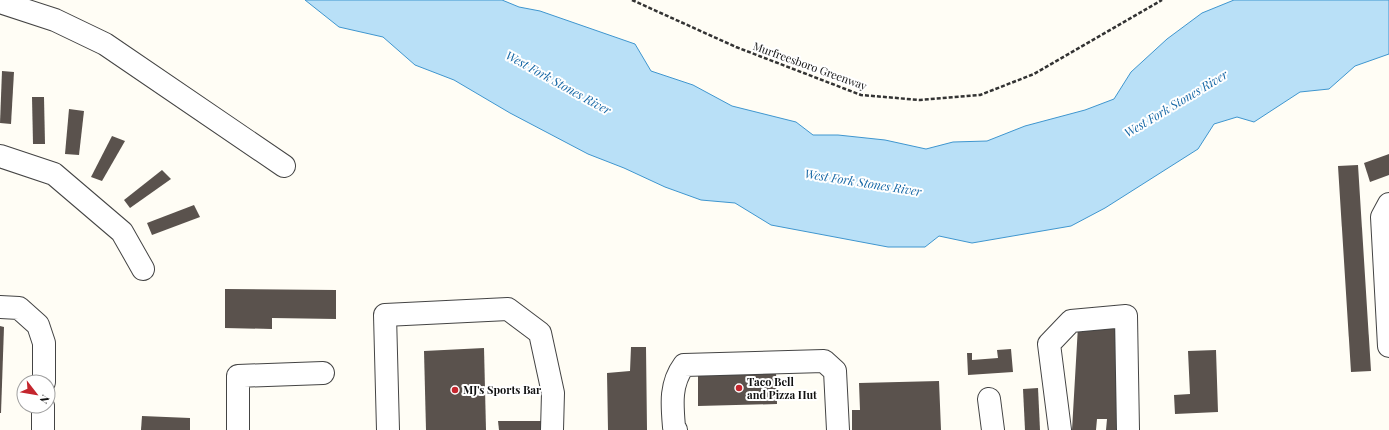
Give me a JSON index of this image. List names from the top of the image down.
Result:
{
  "streets": {
    "path": ["Murfreesboro Greenway"]
  },
  "water": ["West Fork Stones River"],
  "places": ["Taco Bell and Pizza Hut", "MJ's Sports Bar"],
  "north": "bottom right"
}
